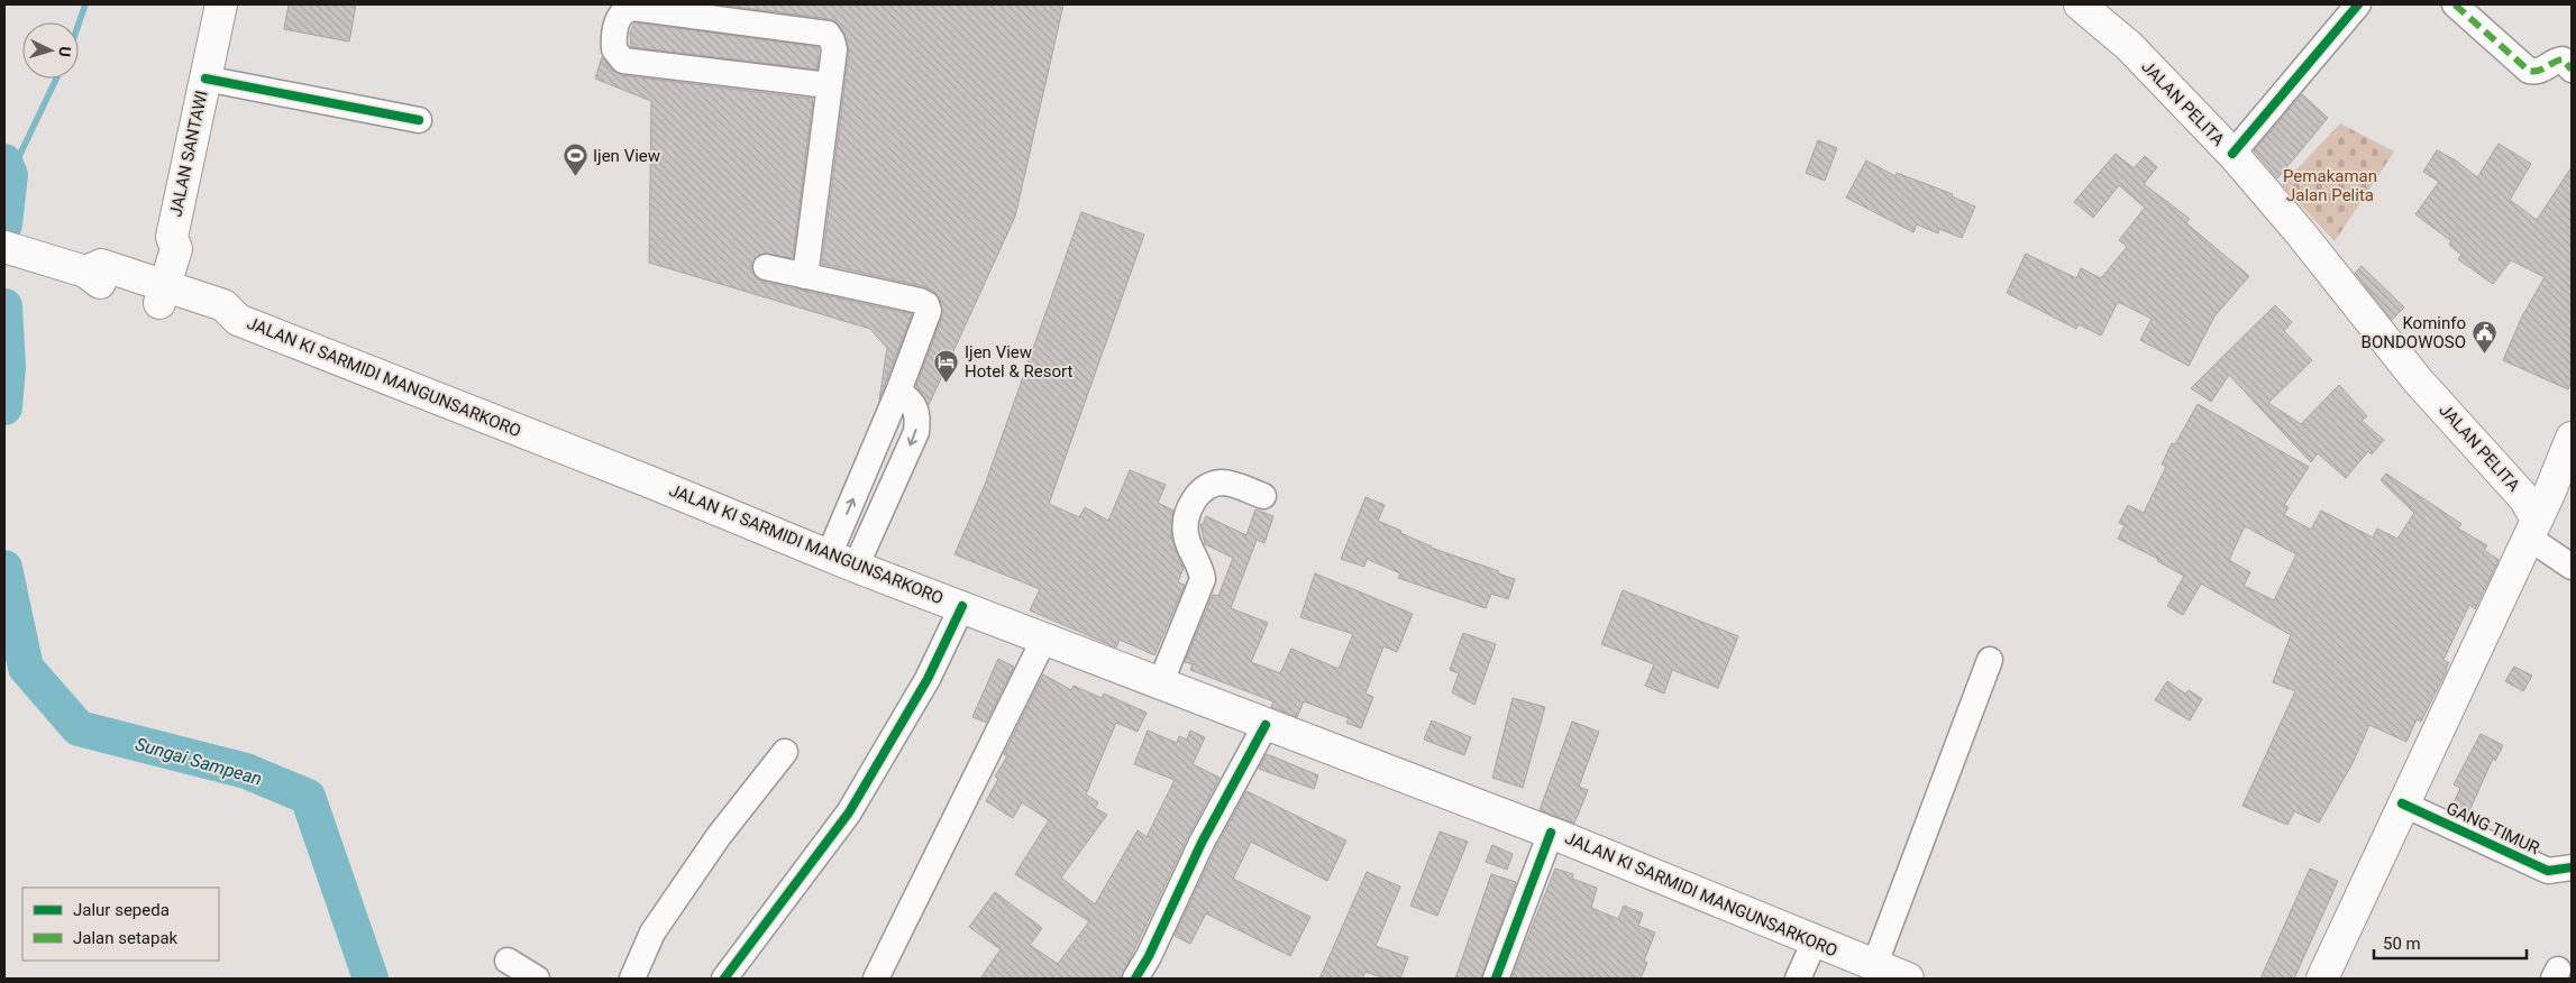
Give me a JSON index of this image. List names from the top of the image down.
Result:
{
  "streets": {
    "main road": ["JALAN PELITA", "JALAN SANTAWI", "JALAN KI SARMIDI MANGUNSARKORO"],
    "street": ["GANG TIMUR"]
  },
  "crossings": [
    ["JALAN SANTAWI", "JALAN KI SARMIDI MANGUNSARKORO"]
  ],
  "water": ["Sungai Sampean"],
  "parks": ["Pemakaman Jalan Pelita"],
  "places": {
    "sports": ["Ijen View"],
    "public building": ["Kominfo BONDOWOSO"],
    "hotel": ["Ijen View Hotel & Resort"]
  },
  "legend": ["Jalur sepeda", "Jalan setapak"],
  "scale_bar": "50 m",
  "north": "right"
}
